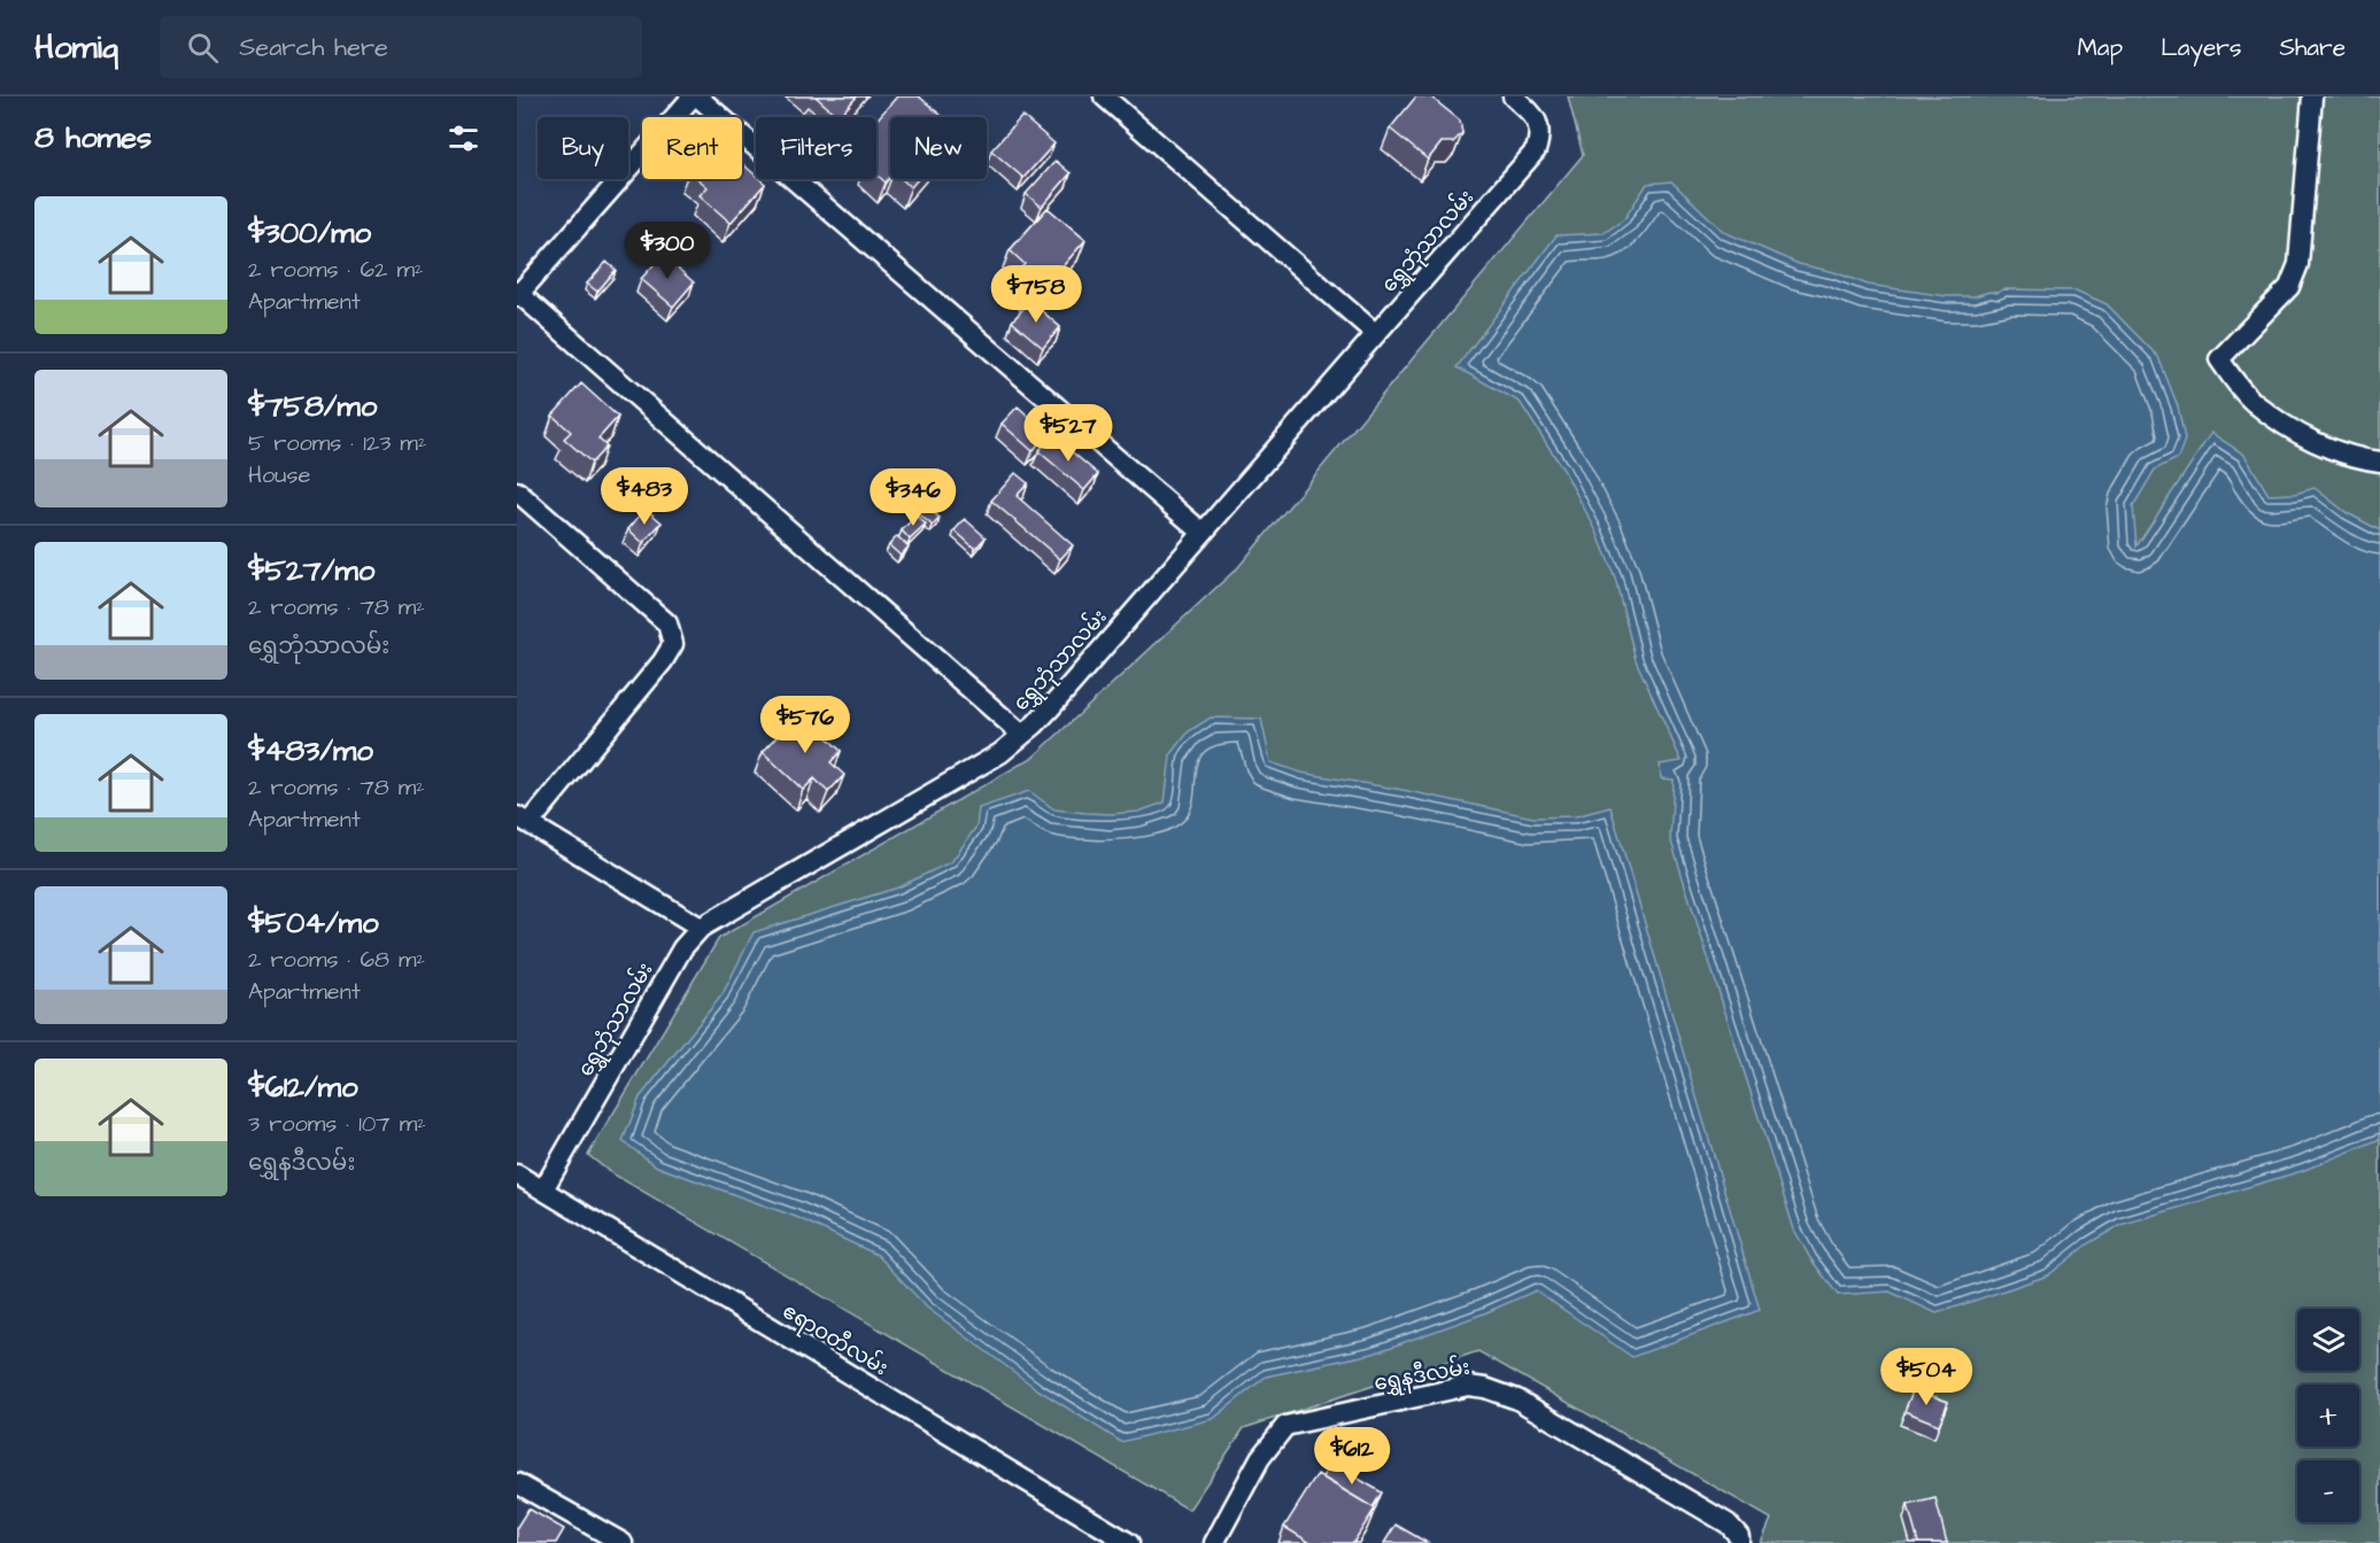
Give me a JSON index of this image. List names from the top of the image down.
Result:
{
  "streets": {
    "street": ["ရွှေဘုံသာလမ်း", "ဧရာဝတီလမ်း", "ရွှေနဒီလမ်း"]
  },
  "crossings": [
    ["ရွှေဘုံသာလမ်း", "ဧရာဝတီလမ်း"]
  ],
  "page": {
    "header": "Homiq",
    "search": "Search here",
    "nav": ["Map", "Layers", "Share"],
    "heading": "8 homes",
    "chip": [
      "Buy",
      "Rent",
      "Filters",
      "New"
    ],
    "list": [
      {
        "name": "$300/mo",
        "note": "2 rooms · 62 m² · Apartment"
      },
      {
        "name": "$758/mo",
        "note": "5 rooms · 123 m² · House"
      },
      {
        "name": "$527/mo",
        "note": "2 rooms · 78 m² · ရွှေဘုံသာလမ်း"
      },
      {
        "name": "$483/mo",
        "note": "2 rooms · 78 m² · Apartment"
      },
      {
        "name": "$504/mo",
        "note": "2 rooms · 68 m² · Apartment"
      },
      {
        "name": "$612/mo",
        "note": "3 rooms · 107 m² · ရွှေနဒီလမ်း"
      }
    ],
    "price": [
      "$300",
      "$758",
      "$527",
      "$483",
      "$346",
      "$576",
      "$504",
      "$612"
    ],
    "map_buttons": ["+", "−"]
  }
}
